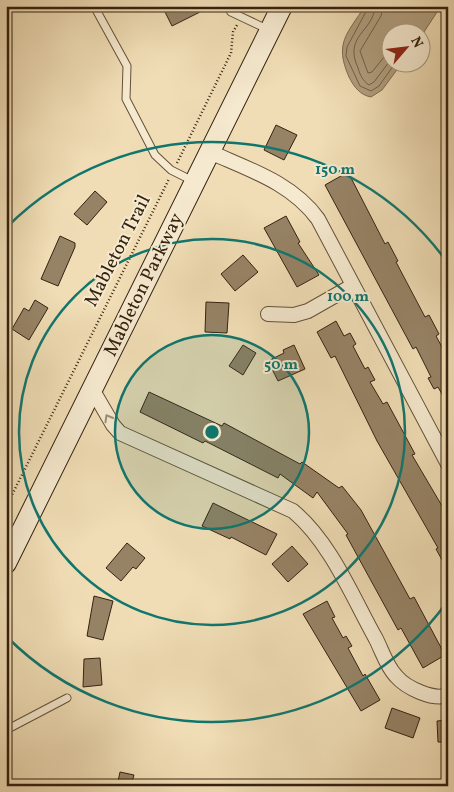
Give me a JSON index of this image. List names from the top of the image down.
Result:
{
  "streets": {
    "main road": ["Mableton Parkway"],
    "path": ["Mableton Trail"]
  },
  "north": "top right",
  "rings": ["150 m", "100 m", "50 m"]
}
